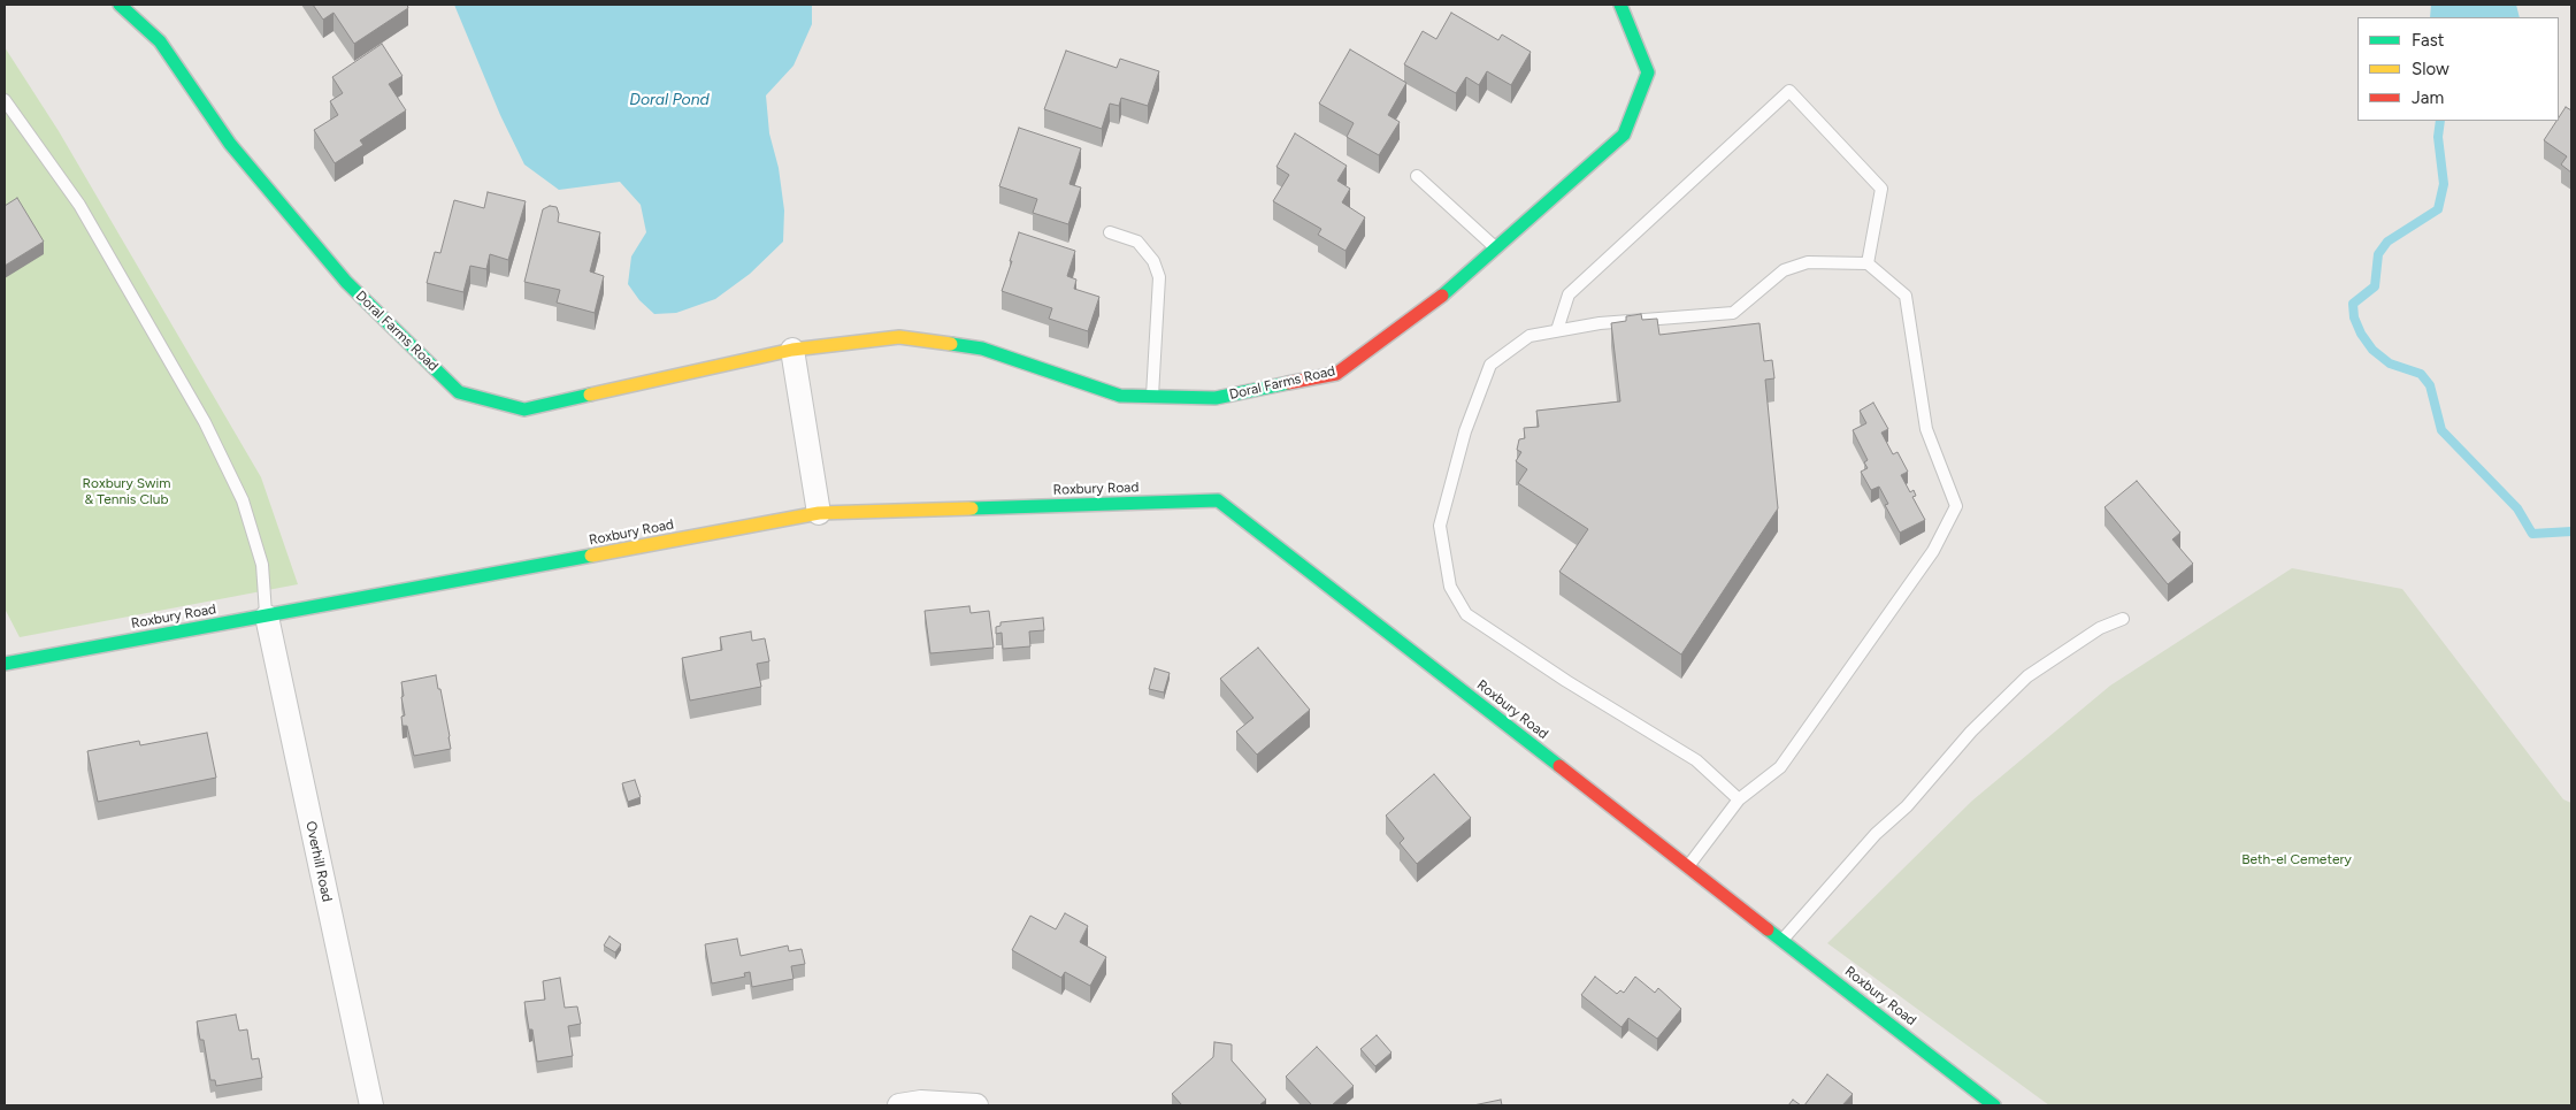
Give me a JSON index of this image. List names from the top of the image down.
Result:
{
  "streets": {
    "street": ["Doral Farms Road", "Roxbury Road", "Overhill Road"]
  },
  "crossings": [
    ["Roxbury Road", "Overhill Road"]
  ],
  "water": ["Doral Pond"],
  "parks": ["Roxbury Swim & Tennis Club", "Beth-el Cemetery"],
  "legend": ["Fast", "Slow", "Jam"]
}
